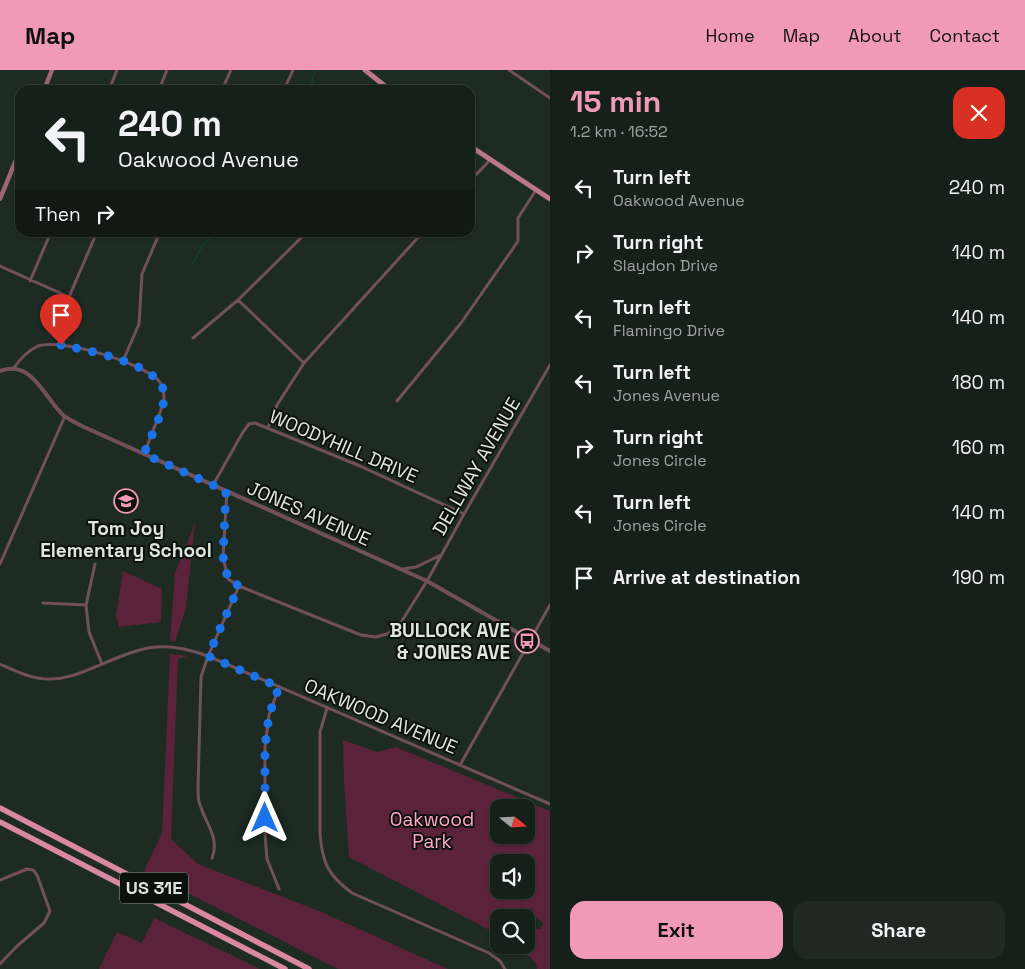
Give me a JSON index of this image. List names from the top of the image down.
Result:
{
  "streets": {
    "highway": ["US 31E"],
    "street": [
      "WOODYHILL DRIVE",
      "DELLWAY AVENUE",
      "JONES AVENUE",
      "OAKWOOD AVENUE"
    ]
  },
  "crossings": [
    ["WOODYHILL DRIVE", "DELLWAY AVENUE"],
    ["WOODYHILL DRIVE", "JONES AVENUE"],
    ["DELLWAY AVENUE", "JONES AVENUE"]
  ],
  "parks": ["Oakwood Park"],
  "places": {
    "school or university": ["Tom Joy Elementary School"],
    "bus stop": ["BULLOCK AVE & JONES AVE"]
  },
  "north": "right",
  "page": {
    "header": "Map",
    "nav": [
      "Home",
      "Map",
      "About",
      "Contact"
    ],
    "heading": ["15 min", "1.2 km · 16:52"],
    "turn": ["240 m", "Oakwood Avenue"],
    "list": [
      {
        "name": "Turn left",
        "note": "Oakwood Avenue",
        "value": "240 m"
      },
      {
        "name": "Turn right",
        "note": "Slaydon Drive",
        "value": "140 m"
      },
      {
        "name": "Turn left",
        "note": "Flamingo Drive",
        "value": "140 m"
      },
      {
        "name": "Turn left",
        "note": "Jones Avenue",
        "value": "180 m"
      },
      {
        "name": "Turn right",
        "note": "Jones Circle",
        "value": "160 m"
      },
      {
        "name": "Turn left",
        "note": "Jones Circle",
        "value": "140 m"
      },
      {
        "name": "Arrive at destination",
        "value": "190 m"
      }
    ],
    "then": "Then",
    "buttons": ["Exit", "Share"]
  }
}
